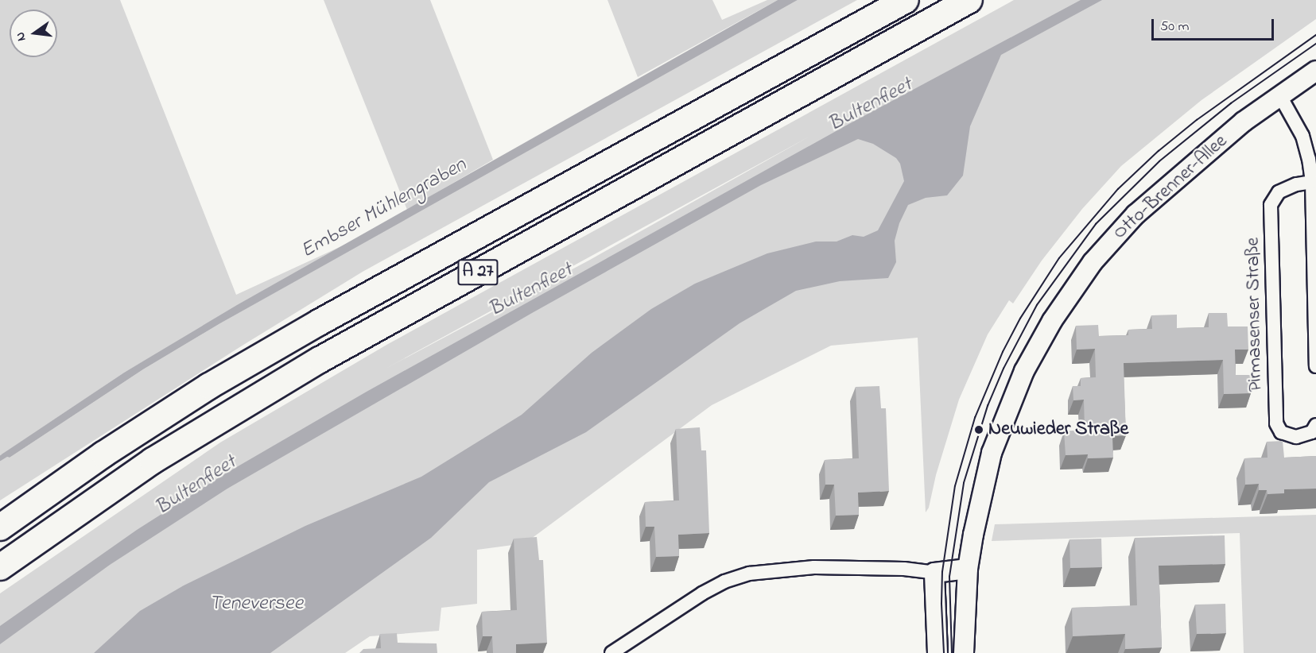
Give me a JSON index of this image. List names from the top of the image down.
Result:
{
  "streets": {
    "highway": ["A 27"],
    "street": ["Otto-Brenner-Allee", "Pirmasenser Straße"]
  },
  "water": ["Bultenfleet", "Embser Mühlengraben", "Teneversee"],
  "places": ["Neuwieder Straße"],
  "scale_bar": "50 m",
  "north": "left"
}
